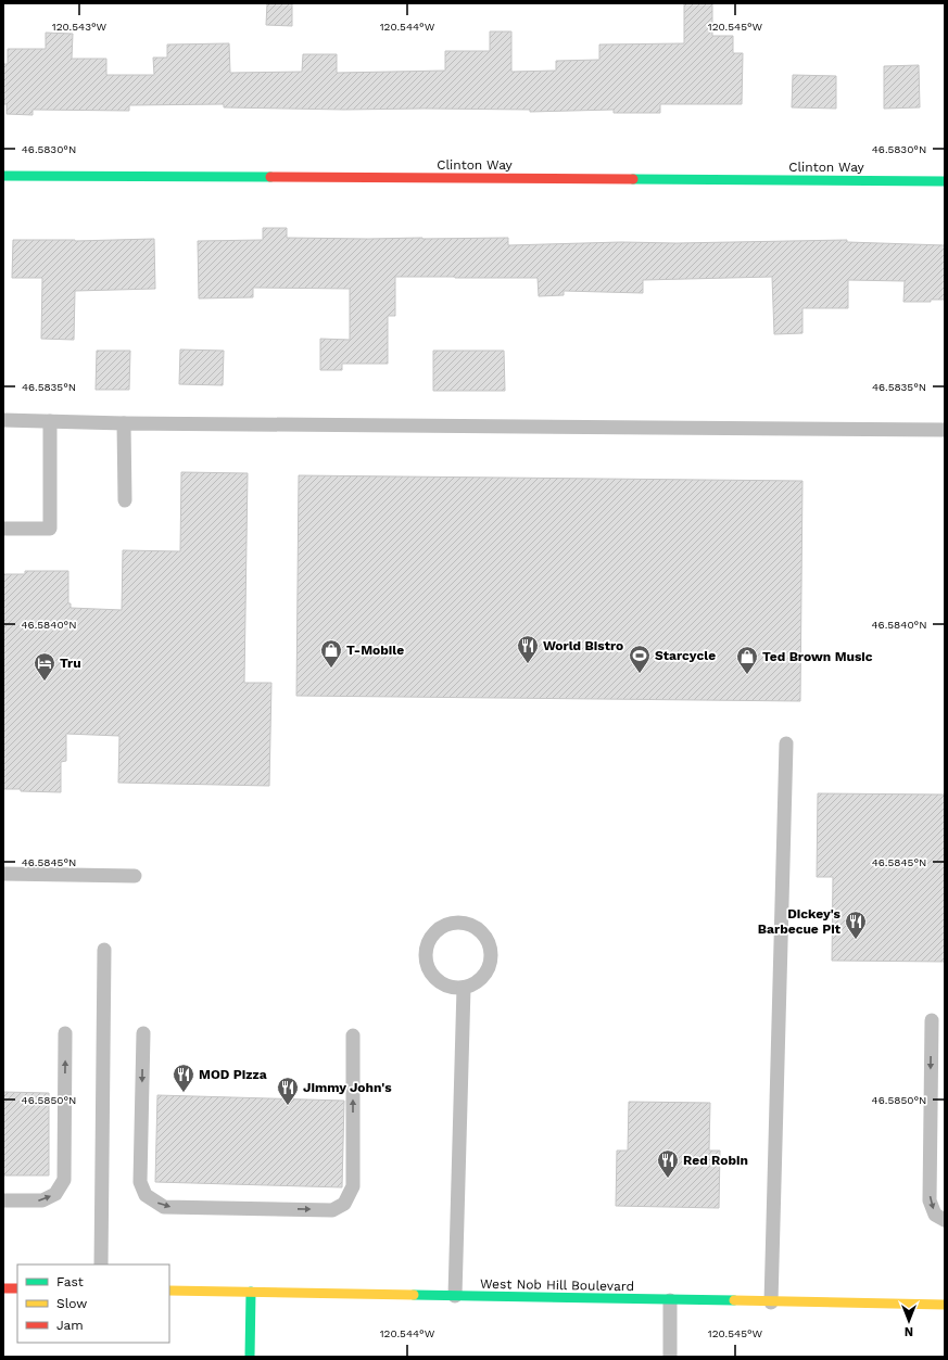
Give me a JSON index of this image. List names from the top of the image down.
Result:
{
  "streets": {
    "street": ["Clinton Way", "West Nob Hill Boulevard"]
  },
  "places": {
    "restaurant": [
      "World Bistro",
      "Dickey's Barbecue Pit",
      "MOD Pizza",
      "Jimmy John's",
      "Red Robin"
    ],
    "shop": ["T-Mobile", "Ted Brown Music"],
    "sports": ["Starcycle"],
    "hotel": ["Tru"]
  },
  "legend": ["Fast", "Slow", "Jam"],
  "north": "bottom",
  "coordinates": [
    "120.543°W",
    "120.544°W",
    "120.545°W",
    "46.5830°N",
    "46.5835°N",
    "46.5840°N",
    "46.5845°N",
    "46.5850°N"
  ]
}
